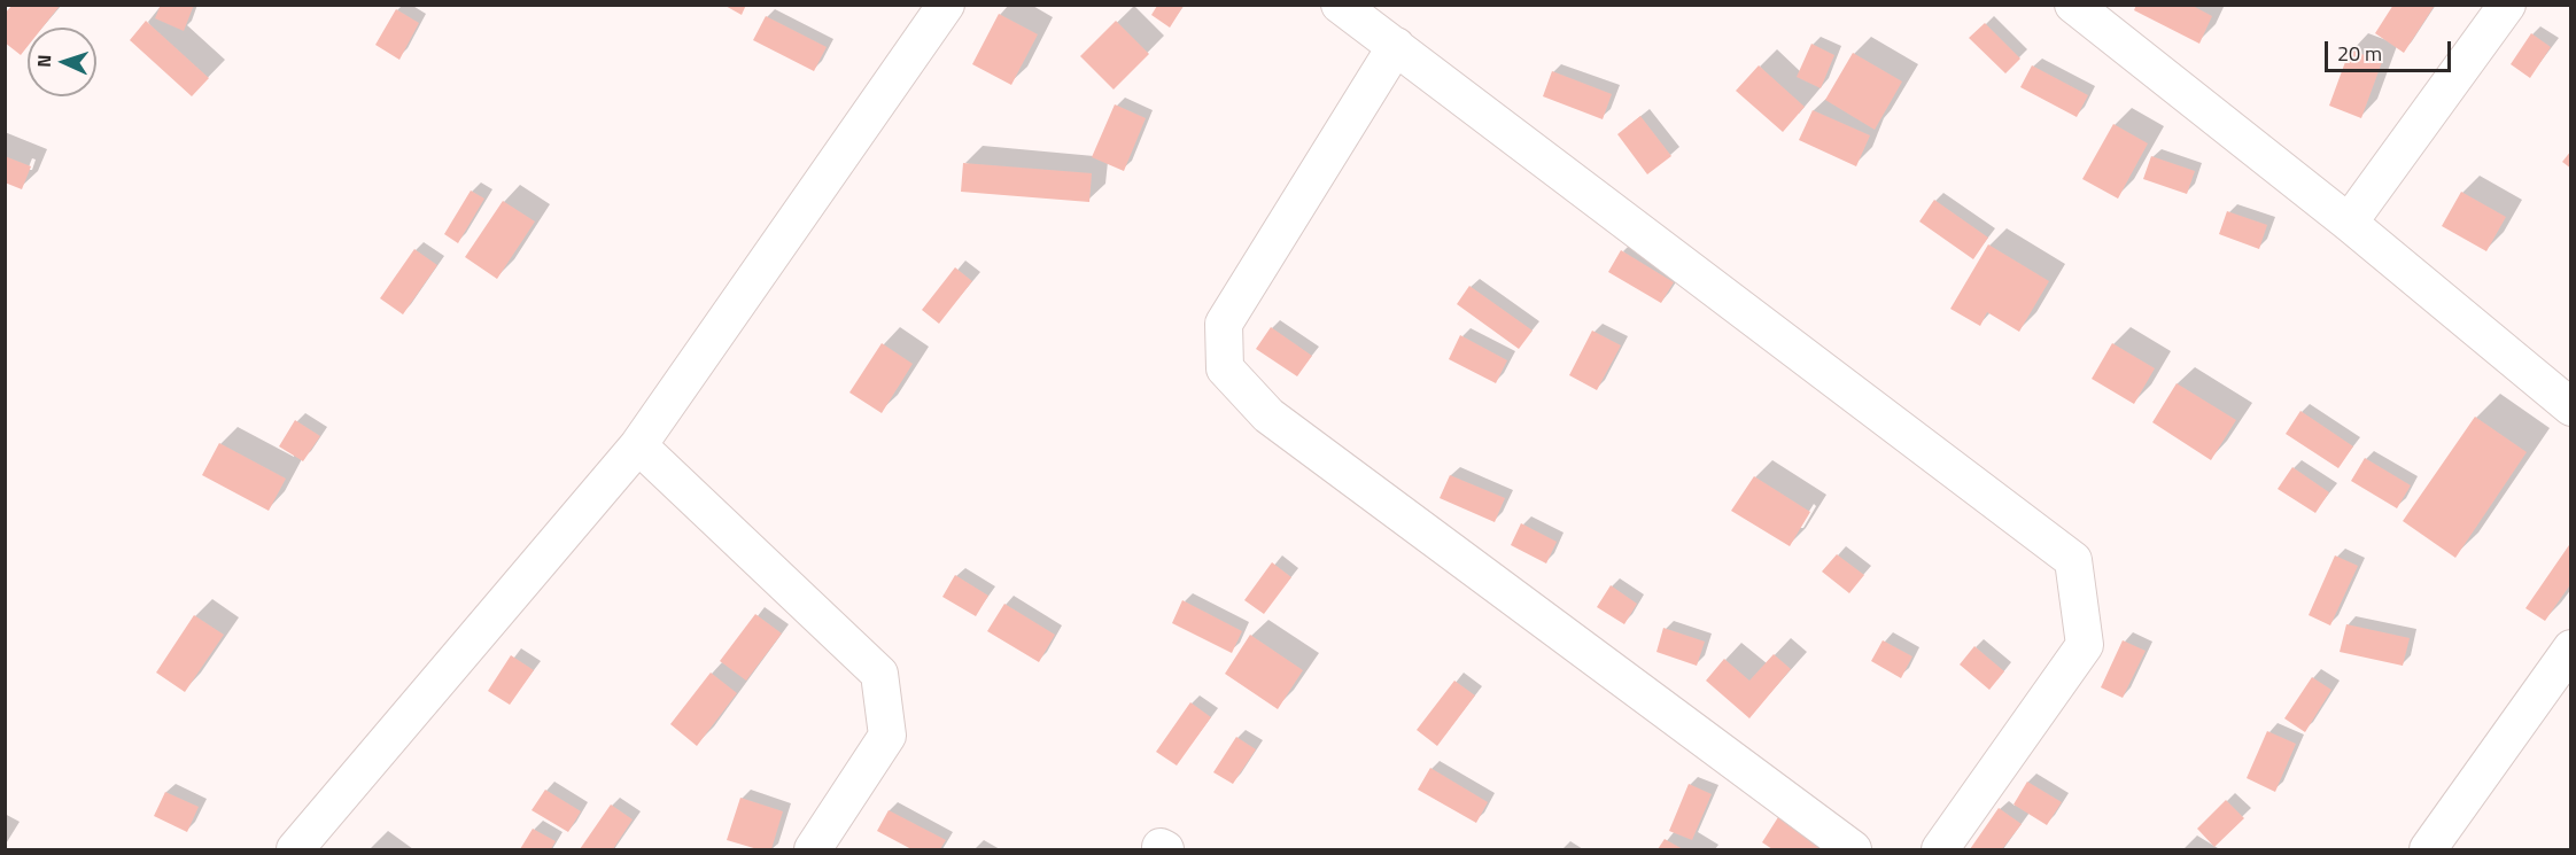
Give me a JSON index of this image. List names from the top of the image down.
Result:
{
  "scale_bar": "20 m",
  "north": "left"
}
